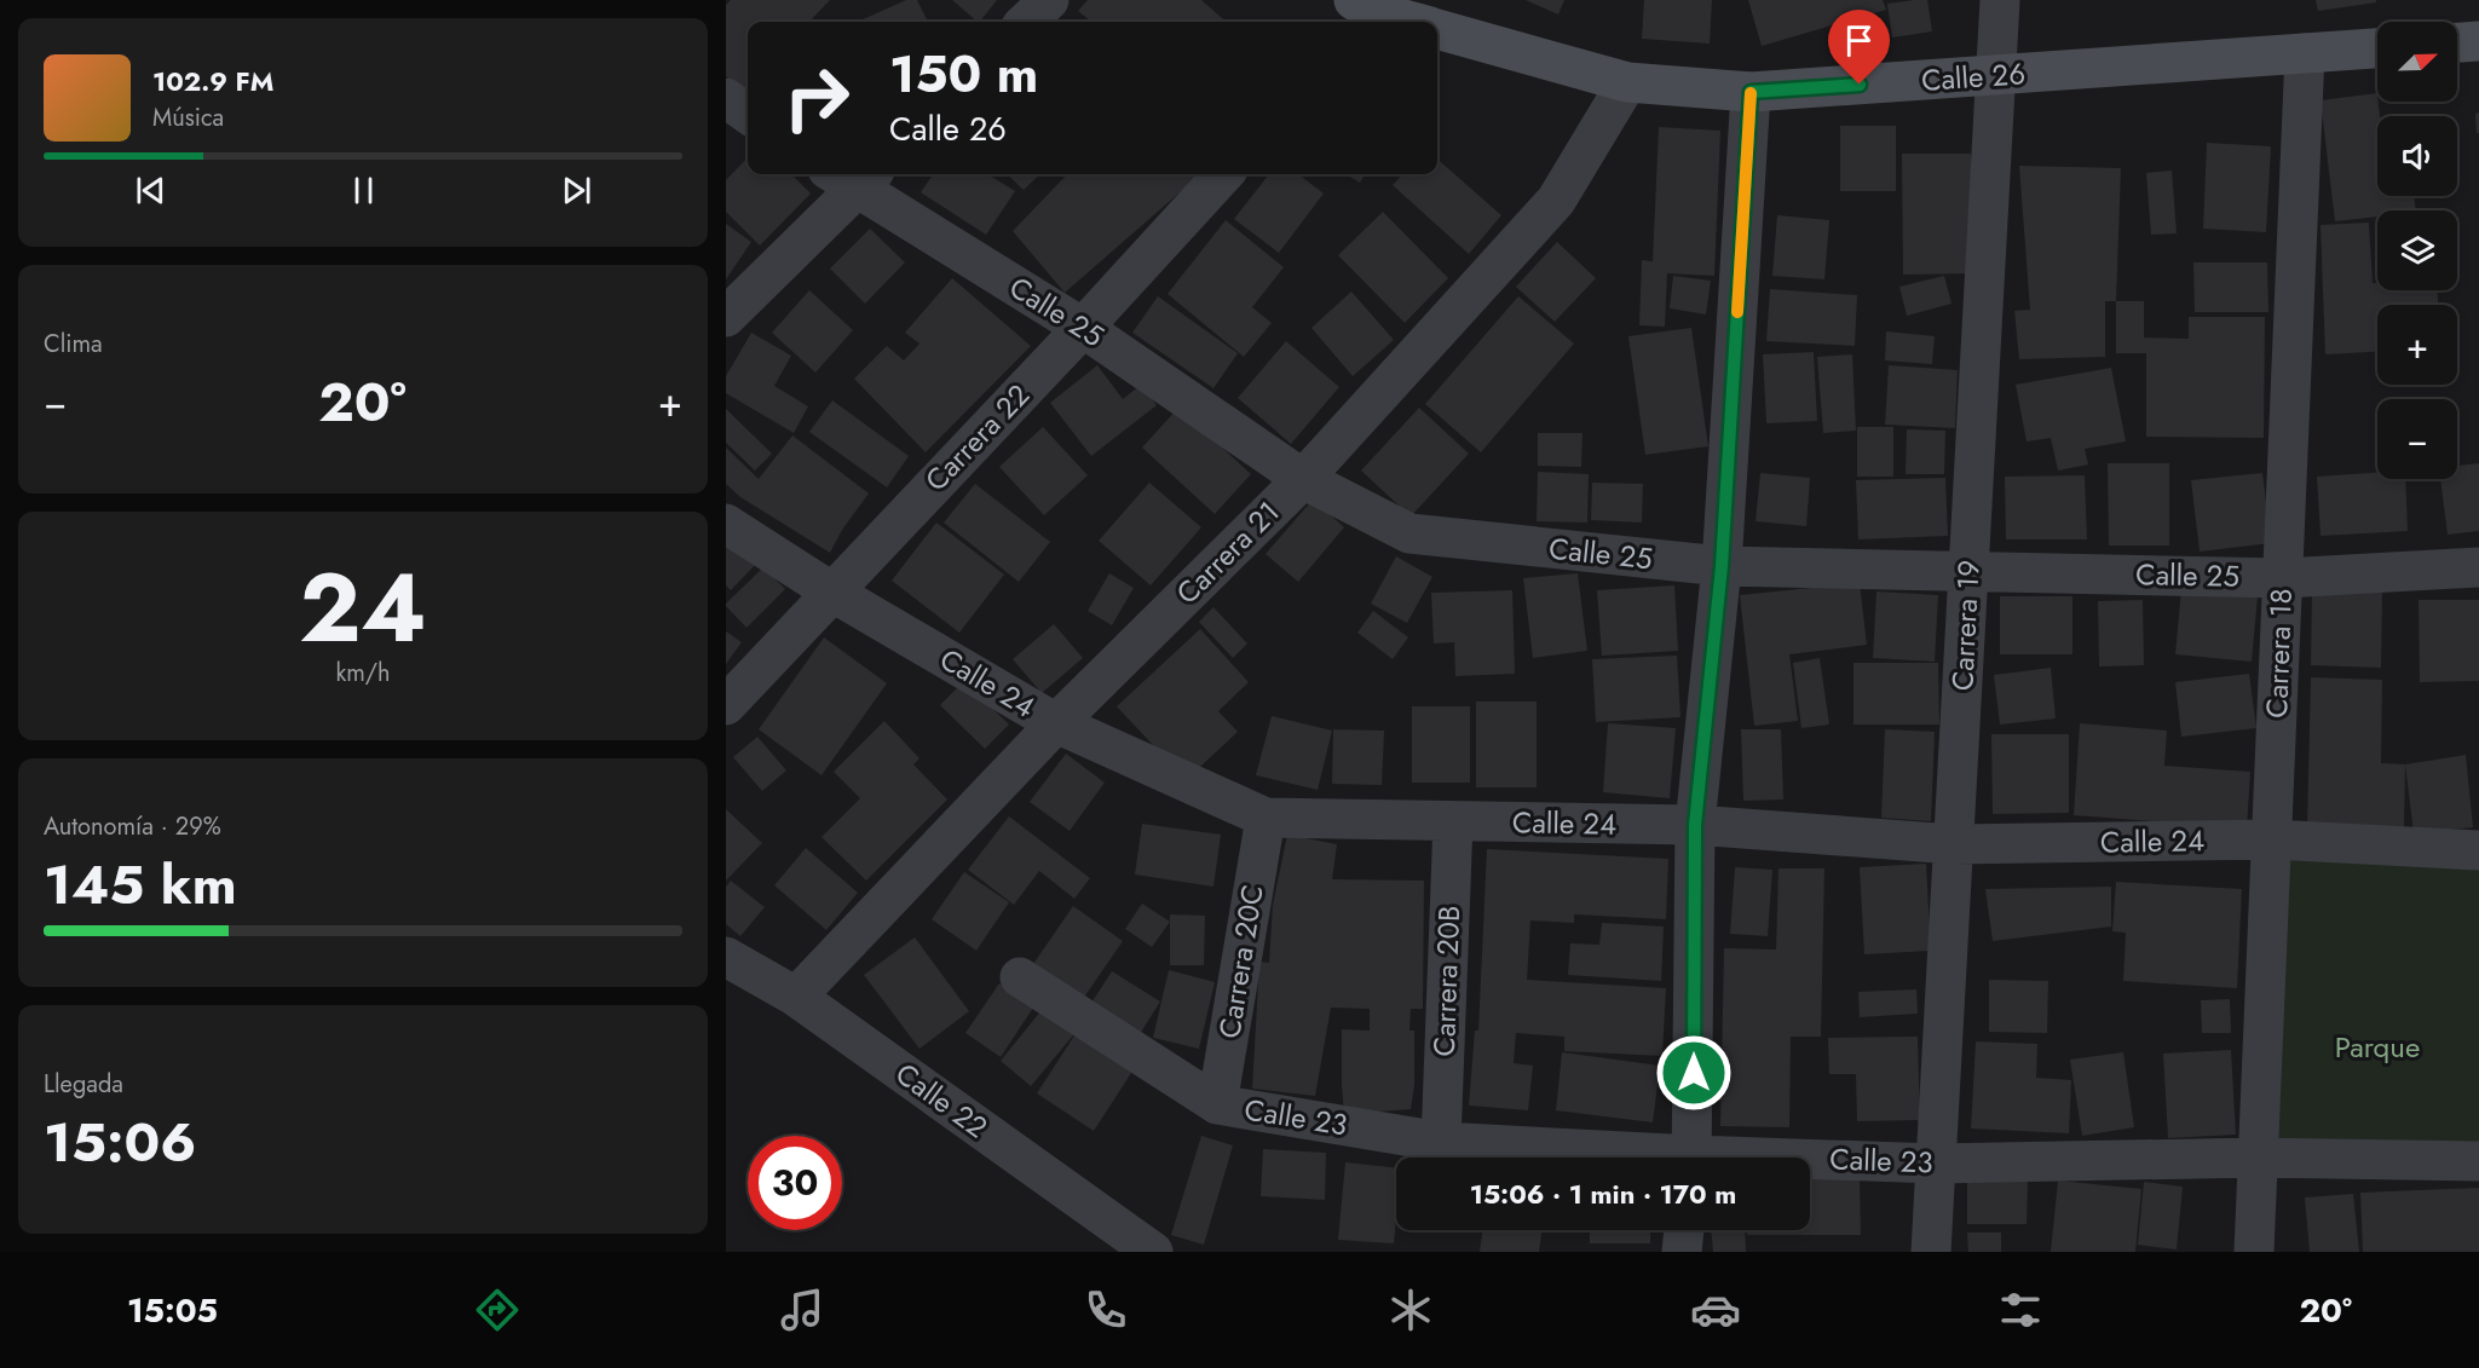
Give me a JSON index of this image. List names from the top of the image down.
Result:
{
  "streets": {
    "main road": ["Calle 26"],
    "street": [
      "Calle 25",
      "Carrera 22",
      "Carrera 21",
      "Carrera 19",
      "Carrera 18",
      "Calle 24",
      "Carrera 20C",
      "Carrera 20B",
      "Calle 22",
      "Calle 23"
    ]
  },
  "crossings": [
    ["Calle 26", "Carrera 21"],
    ["Calle 26", "Carrera 19"],
    ["Calle 26", "Carrera 18"],
    ["Calle 25", "Carrera 22"],
    ["Calle 25", "Carrera 21"],
    ["Calle 25", "Carrera 19"],
    ["Calle 25", "Carrera 18"],
    ["Carrera 22", "Calle 24"],
    ["Carrera 21", "Calle 24"],
    ["Carrera 21", "Calle 22"],
    ["Carrera 19", "Calle 24"],
    ["Carrera 19", "Calle 23"],
    ["Carrera 18", "Calle 24"],
    ["Carrera 18", "Calle 23"],
    ["Calle 24", "Carrera 20C"],
    ["Calle 24", "Carrera 20B"],
    ["Carrera 20C", "Calle 23"],
    ["Carrera 20B", "Calle 23"]
  ],
  "parks": ["Parque"],
  "north": "top right",
  "page": {
    "map_buttons": ["+", "−"],
    "turn": ["150 m", "Calle 26"],
    "song": ["102.9 FM", "Música"],
    "tile": [
      "Clima",
      ["24", "km/h"],
      ["Autonomía · 29%", "145 km"],
      ["Llegada", "15:06"]
    ],
    "heat": ["−", "20°", "+"],
    "limit": "30",
    "trip": "15:06 · 1 min · 170 m",
    "tabs": ["15:05", "20°"]
  }
}
